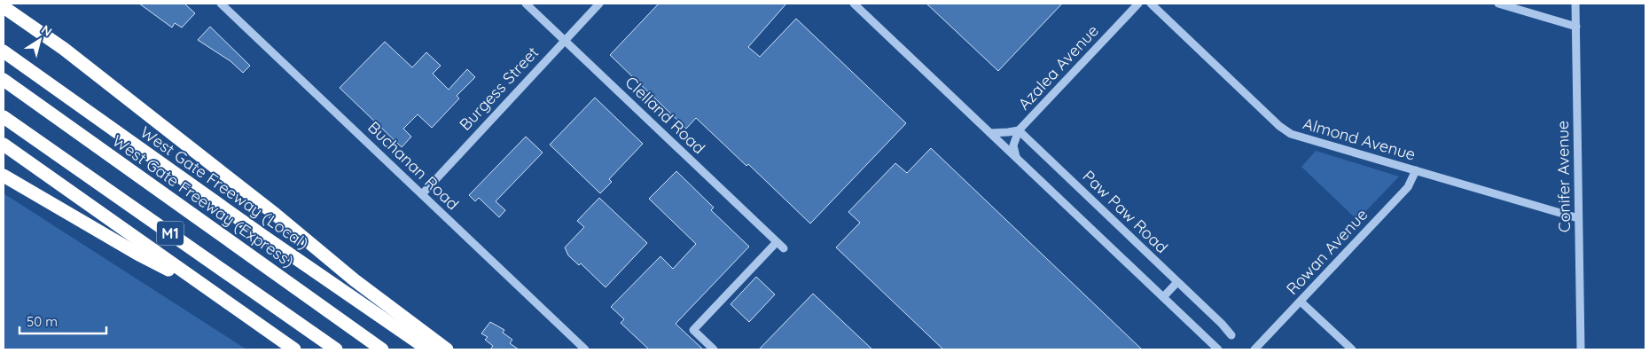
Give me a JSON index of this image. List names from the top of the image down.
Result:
{
  "streets": {
    "highway": ["West Gate Freeway (Local)", "West Gate Freeway (Express)", "M1"],
    "street": [
      "Azalea Avenue",
      "Burgess Street",
      "Clelland Road",
      "Almond Avenue",
      "Buchanan Road",
      "Conifer Avenue",
      "Paw Paw Road",
      "Rowan Avenue"
    ]
  },
  "crossings": [
    ["Azalea Avenue", "Paw Paw Road"],
    ["Burgess Street", "Clelland Road"],
    ["Burgess Street", "Buchanan Road"],
    ["Almond Avenue", "Conifer Avenue"],
    ["Almond Avenue", "Rowan Avenue"]
  ],
  "scale_bar": "50 m",
  "north": "top right"
}
